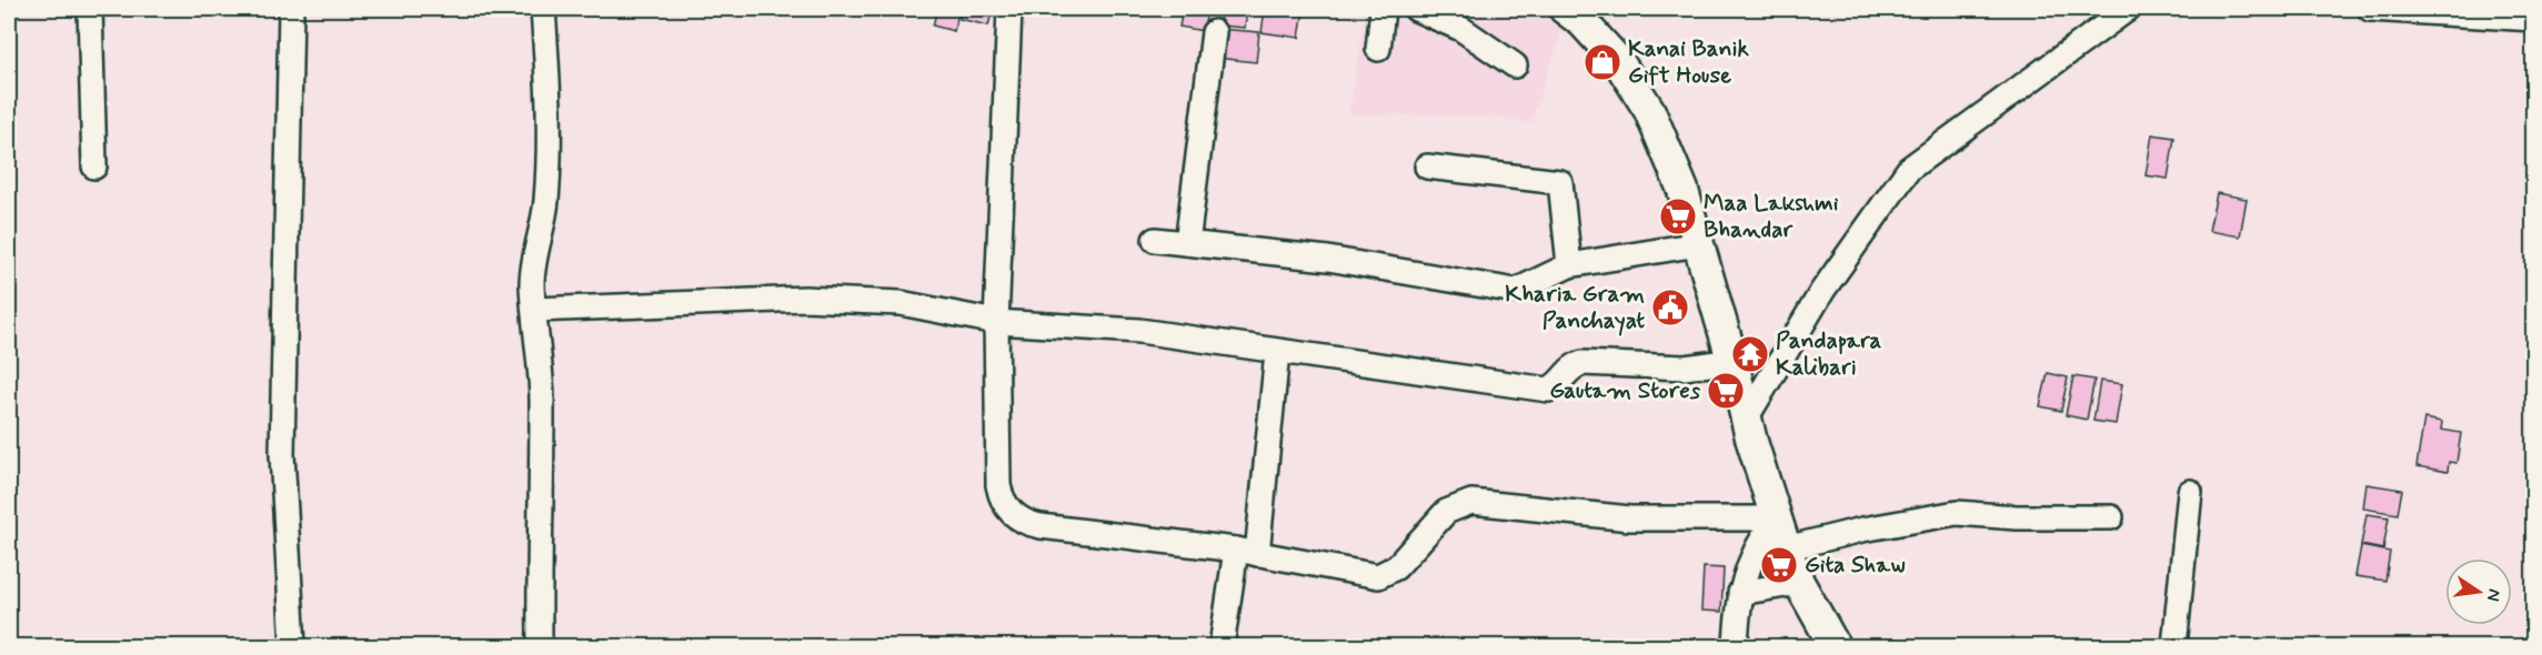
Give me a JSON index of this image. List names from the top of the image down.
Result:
{
  "places": {
    "shop": ["Kanai Banik Gift House"],
    "supermarket": ["Maa Lakshmi Bhandar", "Gautam Stores", "Gita Shaw"],
    "public building": ["Kharia Gram Panchayat"],
    "temple": ["Pandapara Kalibari"]
  },
  "north": "right"
}
